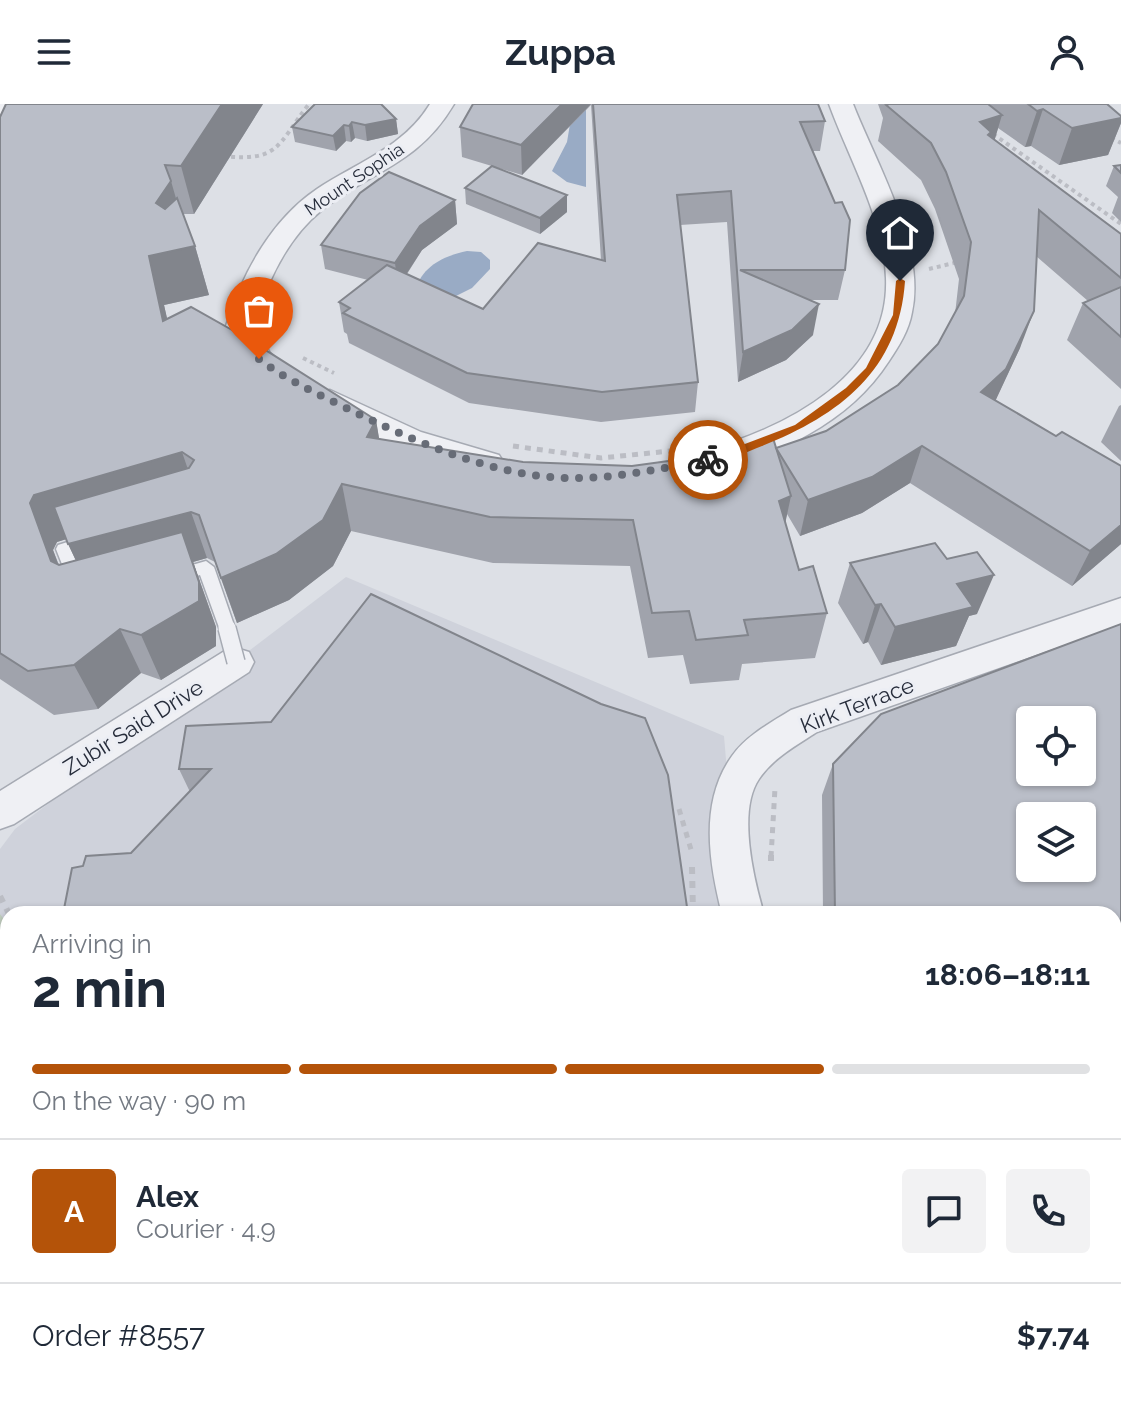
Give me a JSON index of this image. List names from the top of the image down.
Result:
{
  "streets": {
    "street": ["Mount Sophia", "Kirk Terrace", "Zubir Said Drive"]
  },
  "page": {
    "header": "Zuppa",
    "heading": ["2 min", "Arriving in", "18:06–18:11"],
    "panel": [
      "Alex",
      "Courier · 4.9",
      "Order #8557",
      "$7.74"
    ],
    "bar": "On the way · 90 m",
    "round": "A"
  }
}
